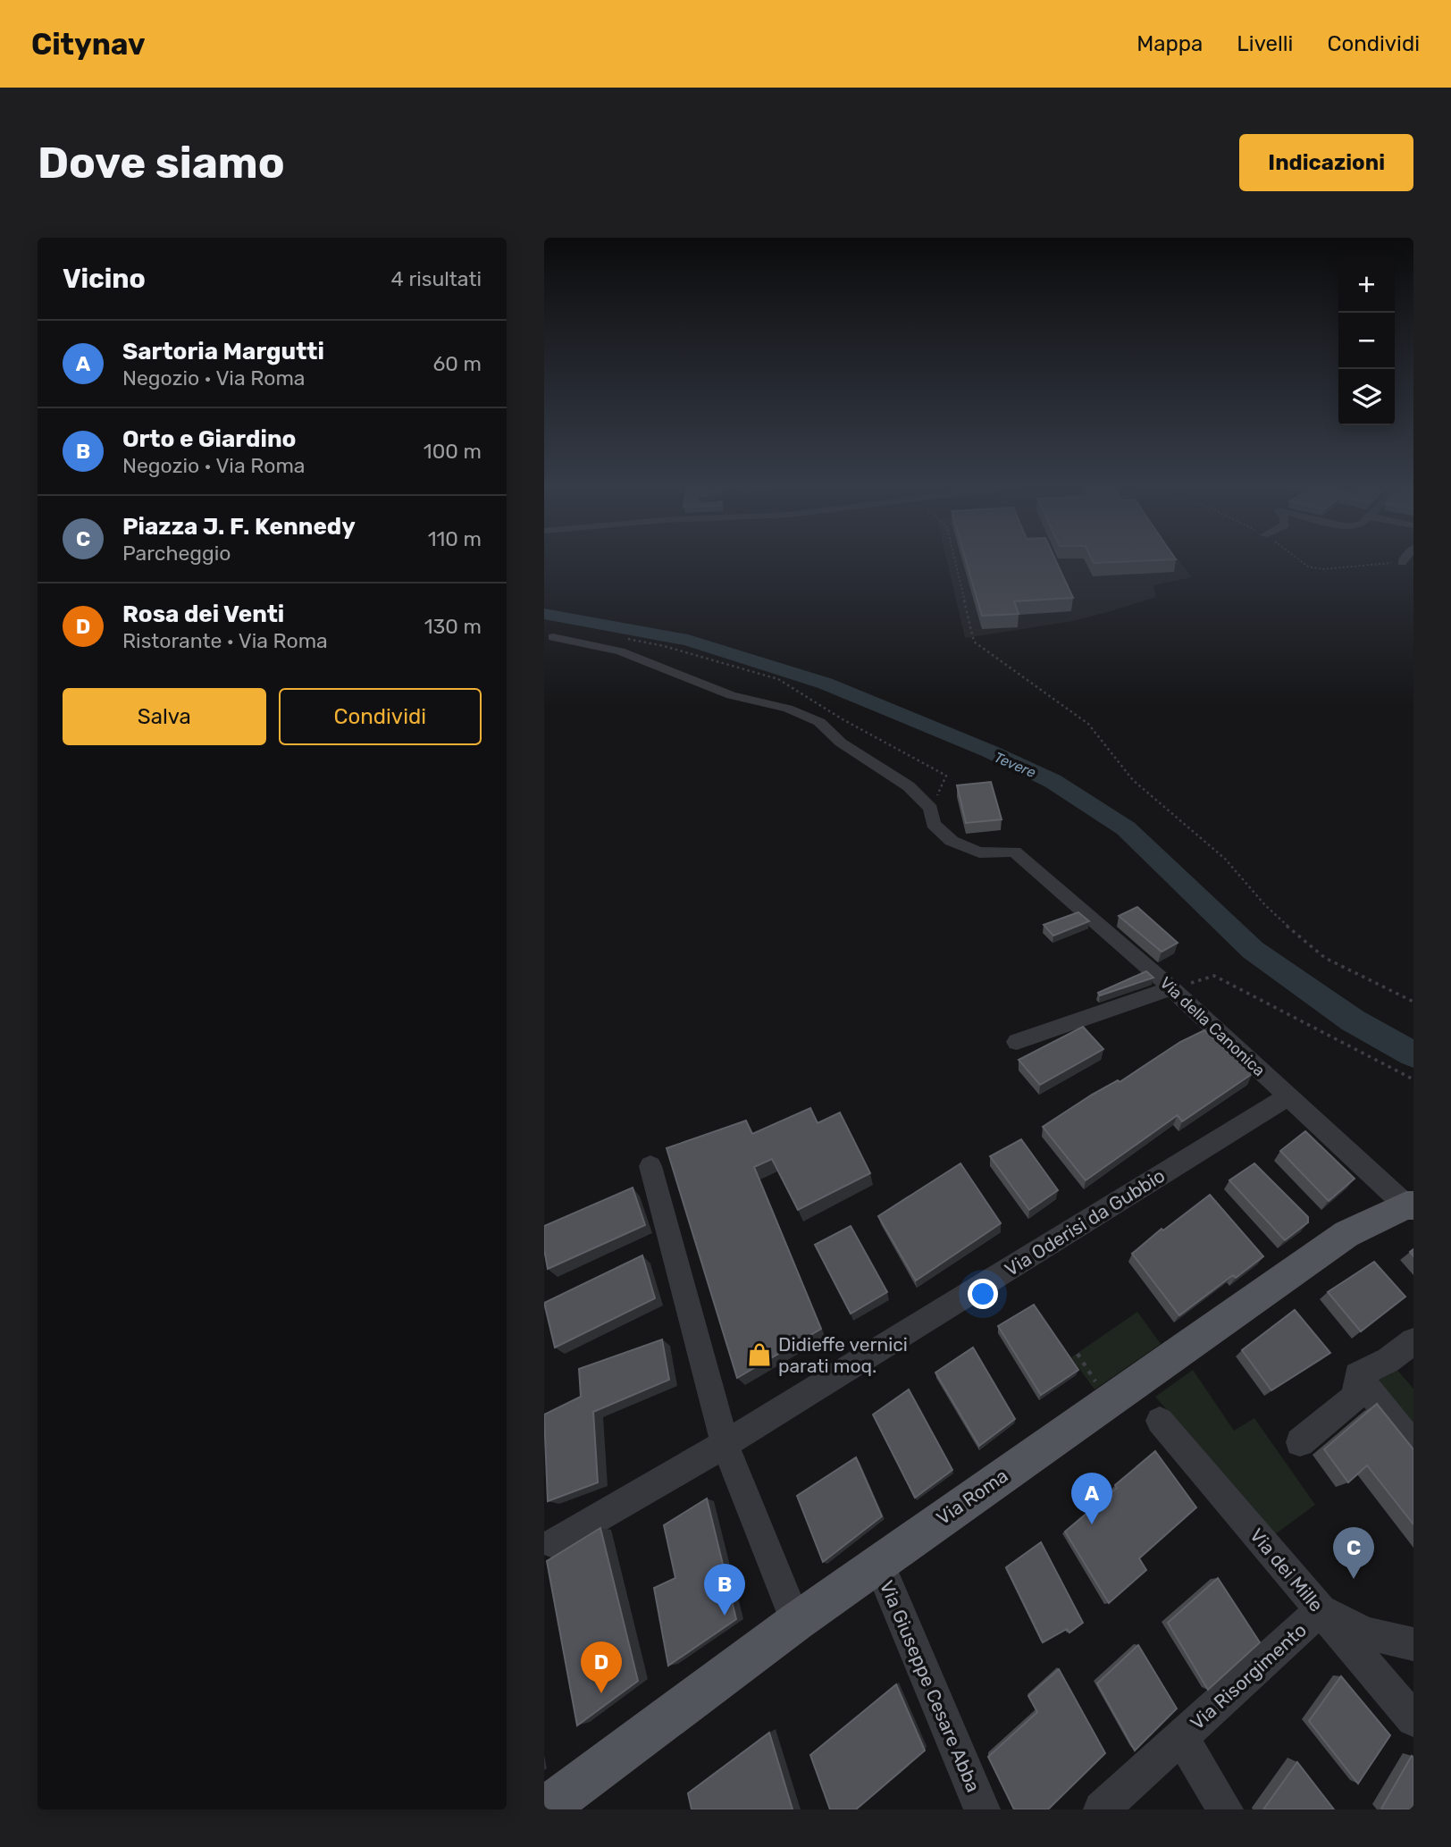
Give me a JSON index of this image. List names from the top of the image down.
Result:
{
  "streets": {
    "main road": ["Via Roma"],
    "street": [
      "Via della Canonica",
      "Via Oderisi da Gubbio",
      "Via dei Mille",
      "Via Risorgimento",
      "Via Giuseppe Cesare Abba"
    ]
  },
  "crossings": [
    ["Via della Canonica", "Via Oderisi da Gubbio"],
    ["Via della Canonica", "Via Roma"],
    ["Via Roma", "Via Giuseppe Cesare Abba"],
    ["Via dei Mille", "Via Risorgimento"]
  ],
  "water": ["Tevere"],
  "places": {
    "shop": ["Didieffe vernici parati moq."]
  },
  "page": {
    "header": "Citynav",
    "nav": ["Mappa", "Livelli", "Condividi"],
    "buttons": [
      "Indicazioni",
      ["Salva", "Condividi"]
    ],
    "title": "Dove siamo",
    "heading": ["Vicino", "4 risultati"],
    "map_buttons": ["+", "−"],
    "list": [
      {
        "mark": "A",
        "name": "Sartoria Margutti",
        "note": "Negozio · Via Roma",
        "value": "60 m"
      },
      {
        "mark": "B",
        "name": "Orto e Giardino",
        "note": "Negozio · Via Roma",
        "value": "100 m"
      },
      {
        "mark": "C",
        "name": "Piazza J. F. Kennedy",
        "note": "Parcheggio",
        "value": "110 m"
      },
      {
        "mark": "D",
        "name": "Rosa dei Venti",
        "note": "Ristorante · Via Roma",
        "value": "130 m"
      }
    ],
    "pins": [
      "A",
      "C",
      "B",
      "D"
    ]
  }
}
